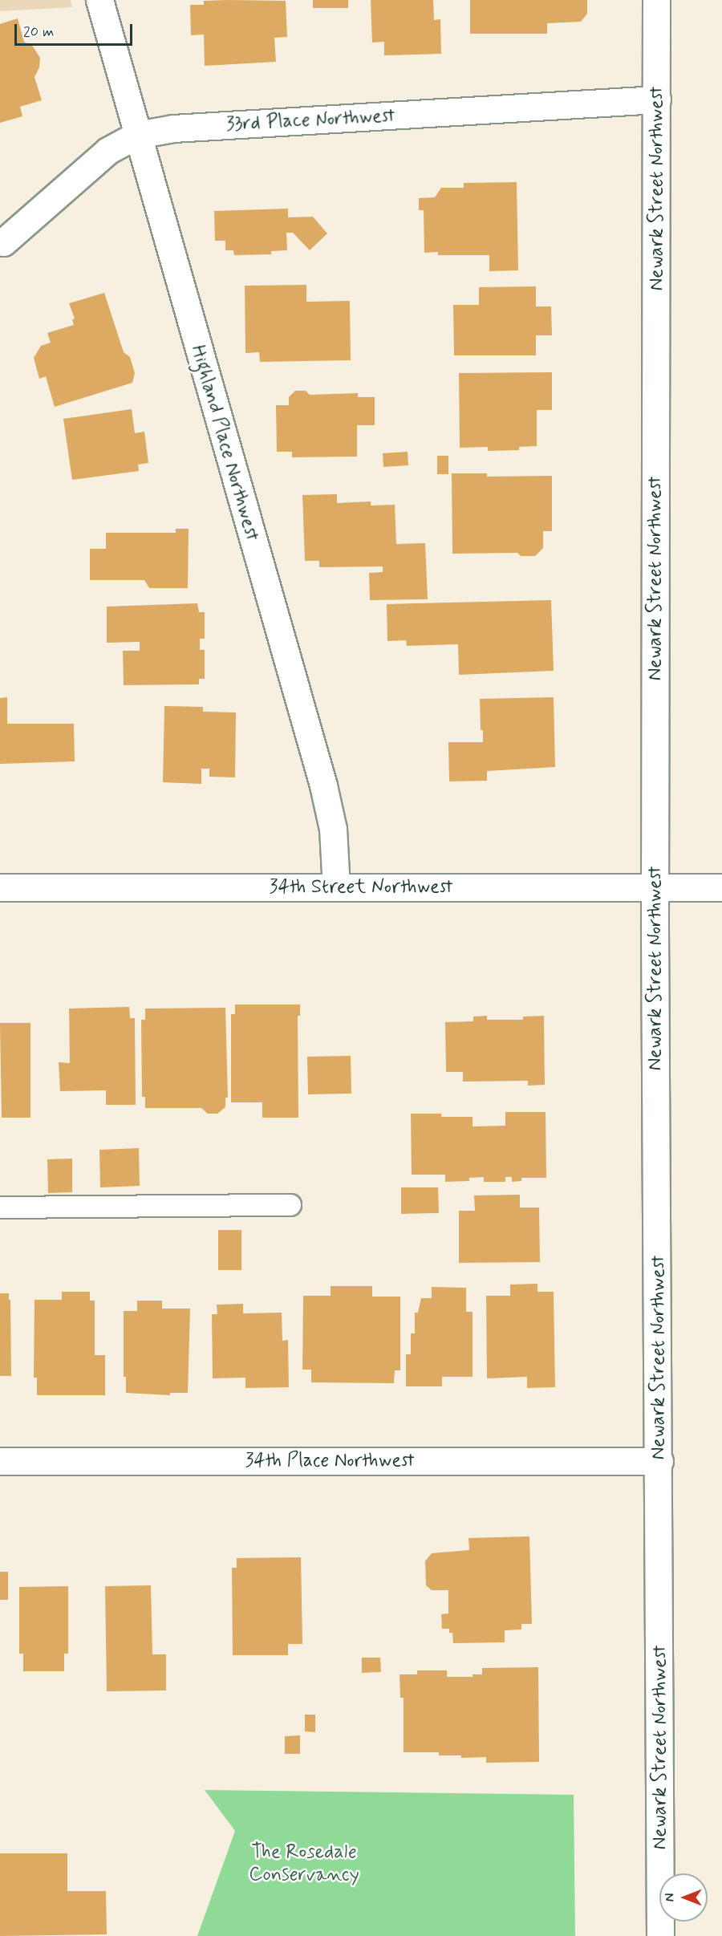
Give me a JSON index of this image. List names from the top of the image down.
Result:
{
  "streets": {
    "street": [
      "33rd Place Northwest",
      "Newark Street Northwest",
      "Highland Place Northwest",
      "34th Street Northwest",
      "34th Place Northwest"
    ]
  },
  "crossings": [
    ["33rd Place Northwest", "Newark Street Northwest"],
    ["33rd Place Northwest", "Highland Place Northwest"],
    ["Newark Street Northwest", "34th Street Northwest"],
    ["Newark Street Northwest", "34th Place Northwest"],
    ["Highland Place Northwest", "34th Street Northwest"]
  ],
  "parks": ["The Rosedale Conservancy"],
  "scale_bar": "20 m",
  "north": "left"
}
